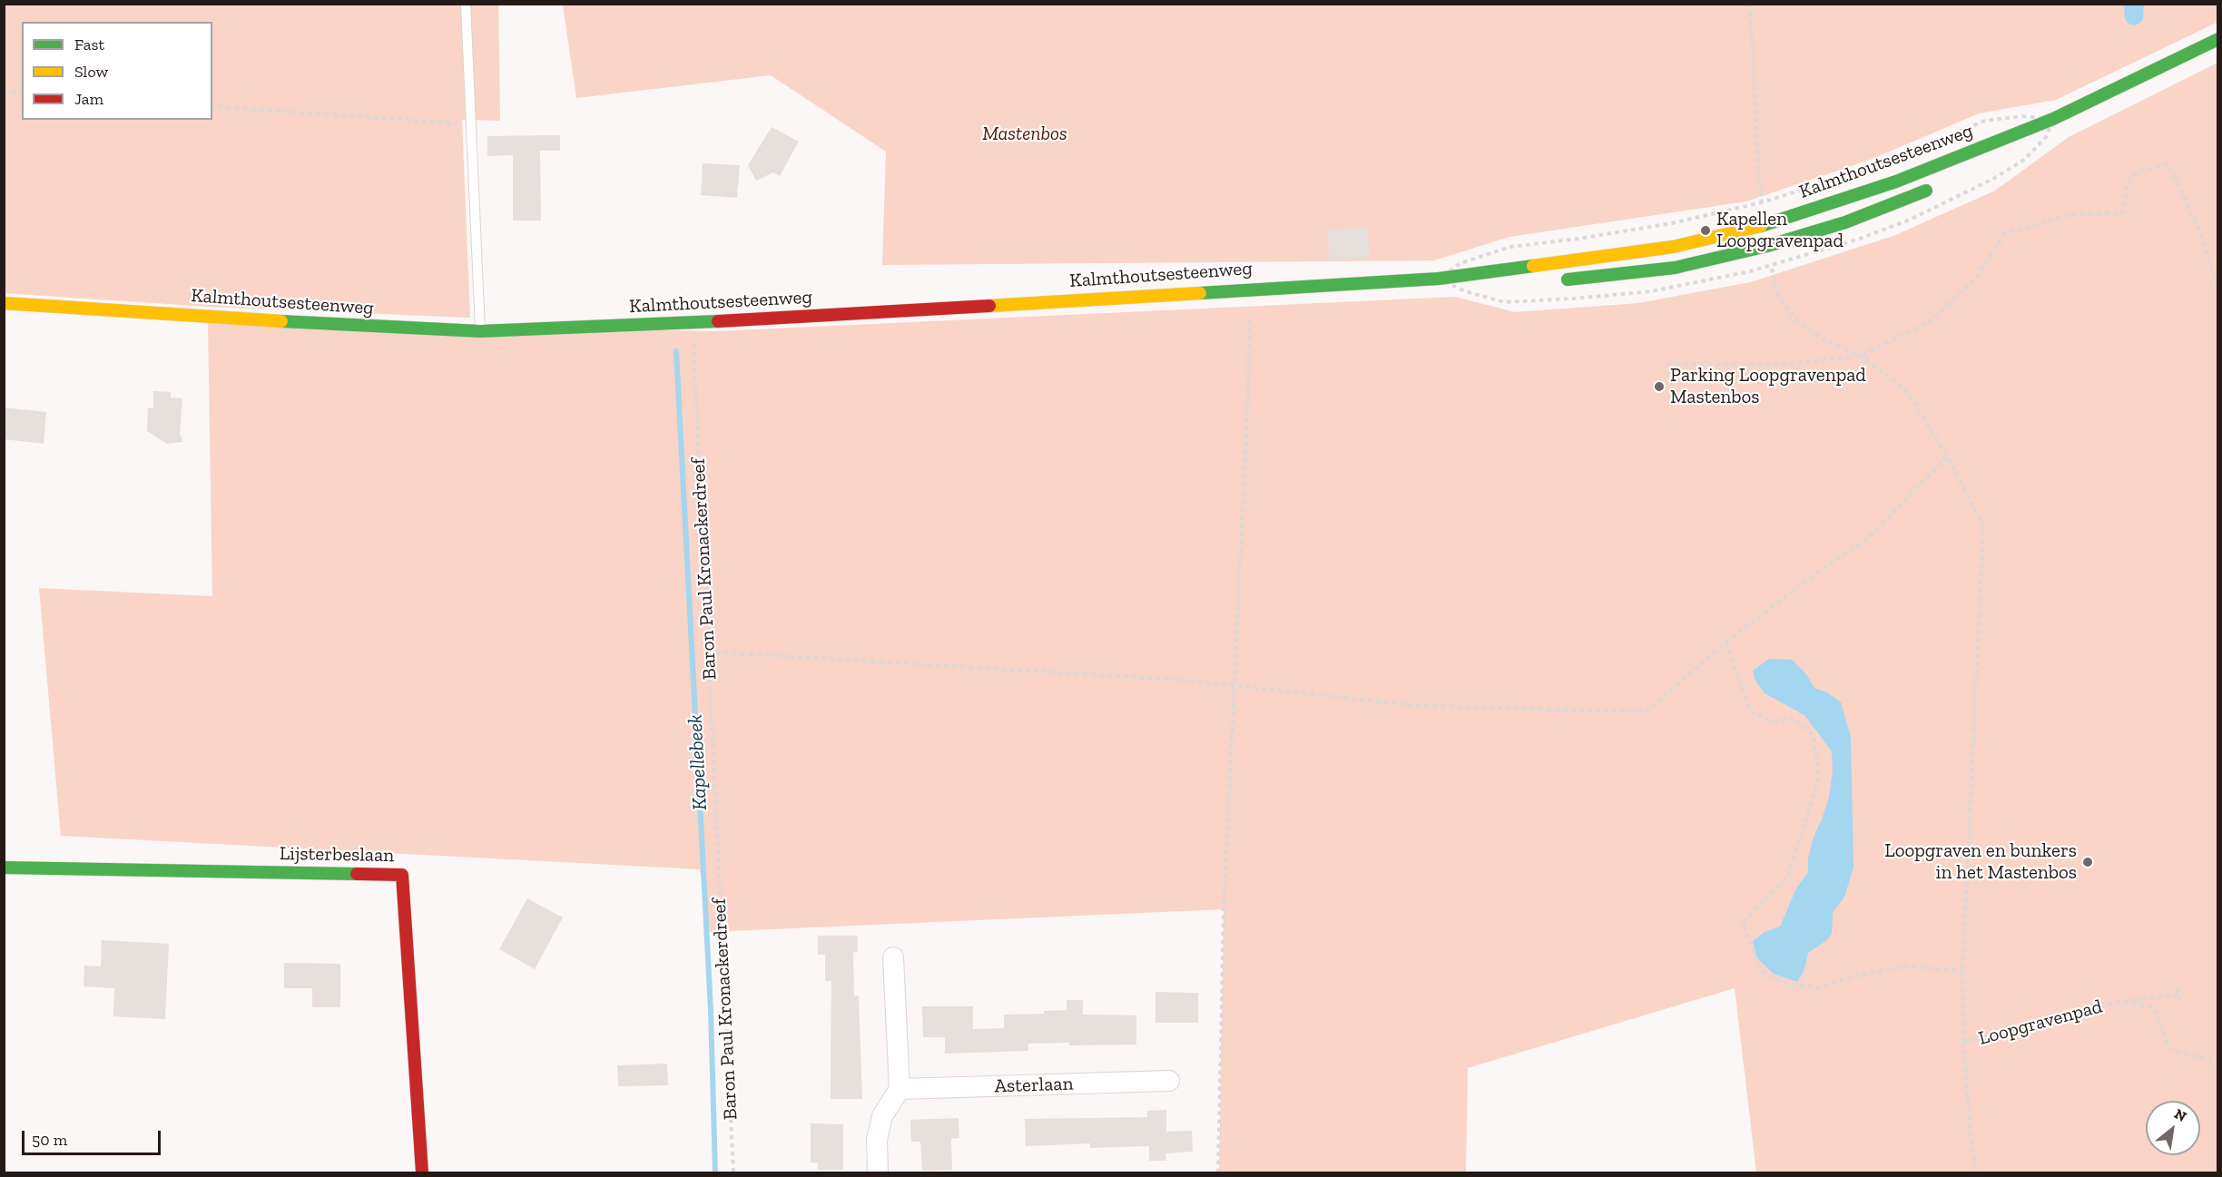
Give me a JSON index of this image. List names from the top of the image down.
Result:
{
  "streets": {
    "main road": ["Kalmthoutsesteenweg", "Lijsterbeslaan"],
    "street": ["Asterlaan"],
    "path": ["Baron Paul Kronackerdreef", "Loopgravenpad"]
  },
  "crossings": [
    ["Kalmthoutsesteenweg", "Baron Paul Kronackerdreef"]
  ],
  "water": ["Kapellebeek"],
  "parks": ["Mastenbos"],
  "places": ["Kapellen Loopgravenpad", "Parking Loopgravenpad Mastenbos", "Loopgraven en bunkers in het Mastenbos"],
  "legend": ["Fast", "Slow", "Jam"],
  "scale_bar": "50 m",
  "north": "top right"
}
